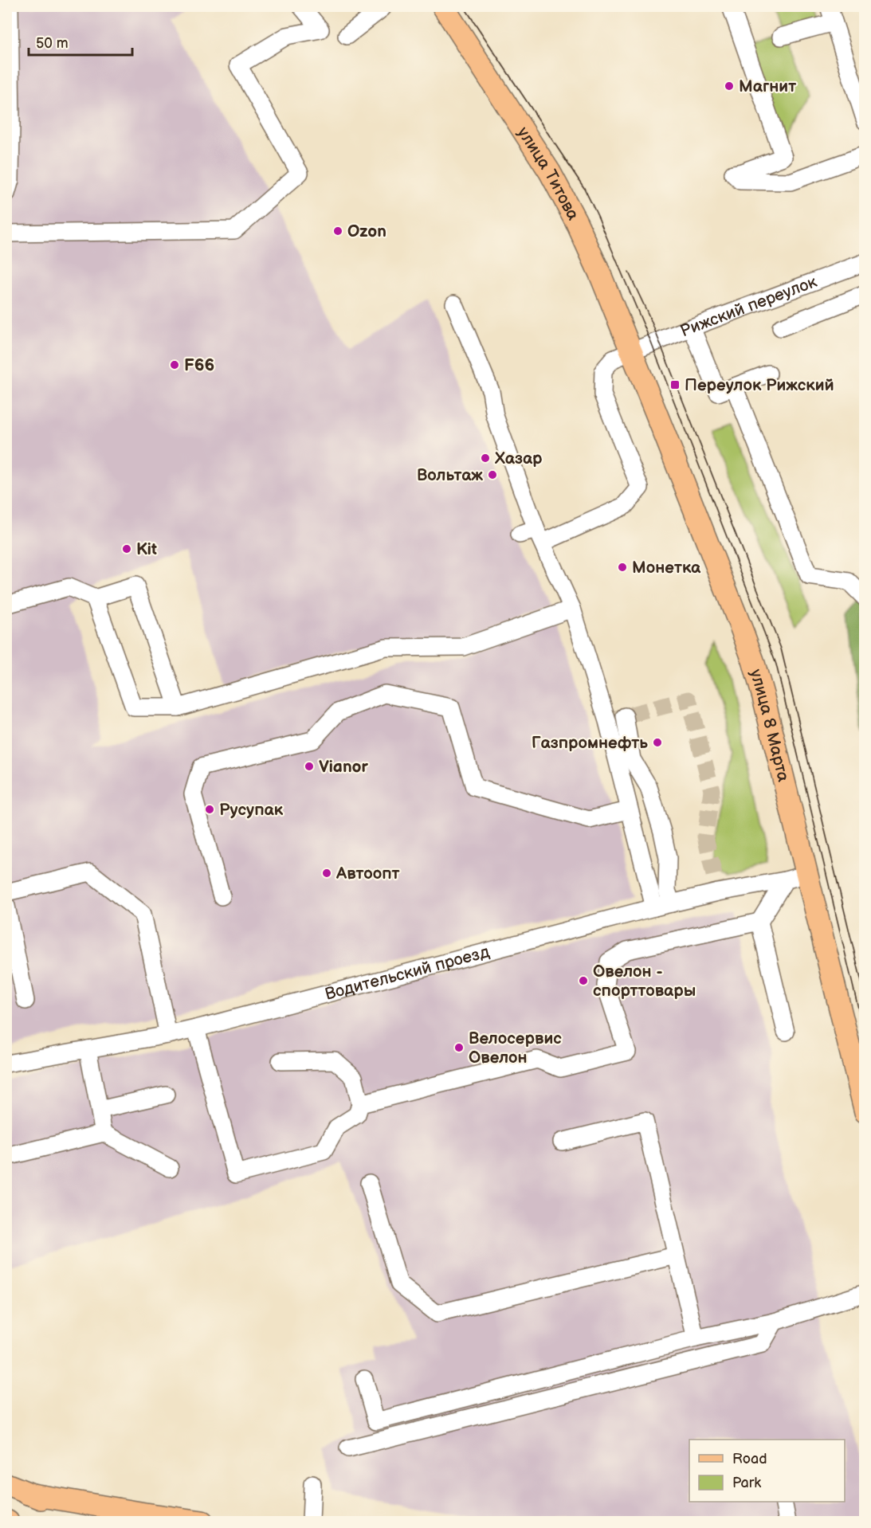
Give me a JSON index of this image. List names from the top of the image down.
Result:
{
  "streets": {
    "main road": ["улица Титова", "улица 8 Марта"],
    "street": ["Рижский переулок", "Водительский проезд"]
  },
  "crossings": [
    ["улица Титова", "Рижский переулок"],
    ["улица Титова", "улица 8 Марта"],
    ["Рижский переулок", "улица 8 Марта"],
    ["улица 8 Марта", "Водительский проезд"]
  ],
  "places": {
    "other": [
      "Магнит",
      "Ozon",
      "F66",
      "Хазар",
      "Вольтаж",
      "Kit",
      "Монетка",
      "Газпромнефть",
      "Vianor",
      "Русупак",
      "Автоопт",
      "Овелон - спорттовары",
      "Велосервис Овелон"
    ],
    "transit": ["Переулок Рижский"]
  },
  "legend": ["Road", "Park"],
  "scale_bar": "50 m"
}
